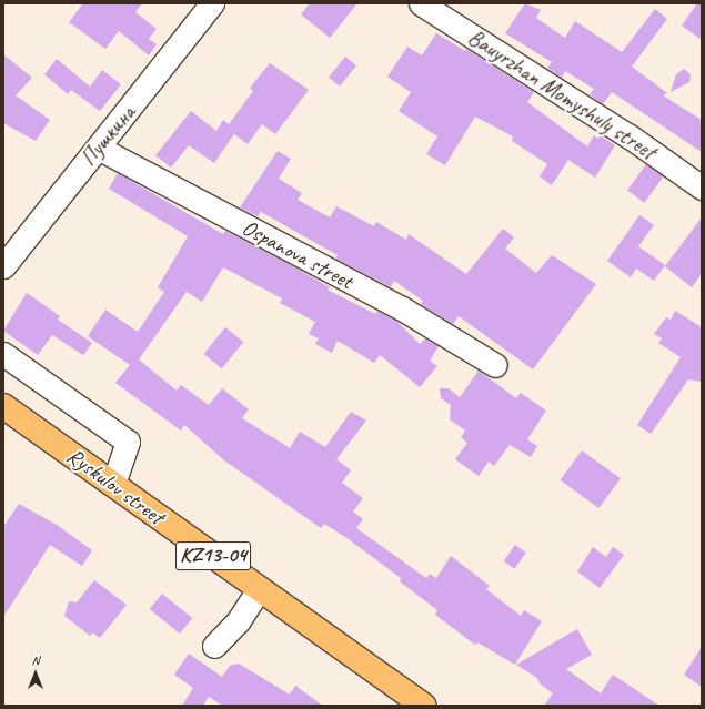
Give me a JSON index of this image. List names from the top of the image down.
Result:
{
  "streets": {
    "main road": ["Ryskulov street", "KZ13-04"],
    "street": ["Bauyrzhan Momyshuly street", "Пушкина", "Ospanova street"]
  },
  "crossings": [
    ["Пушкина", "Ospanova street"]
  ],
  "north": "top"
}
